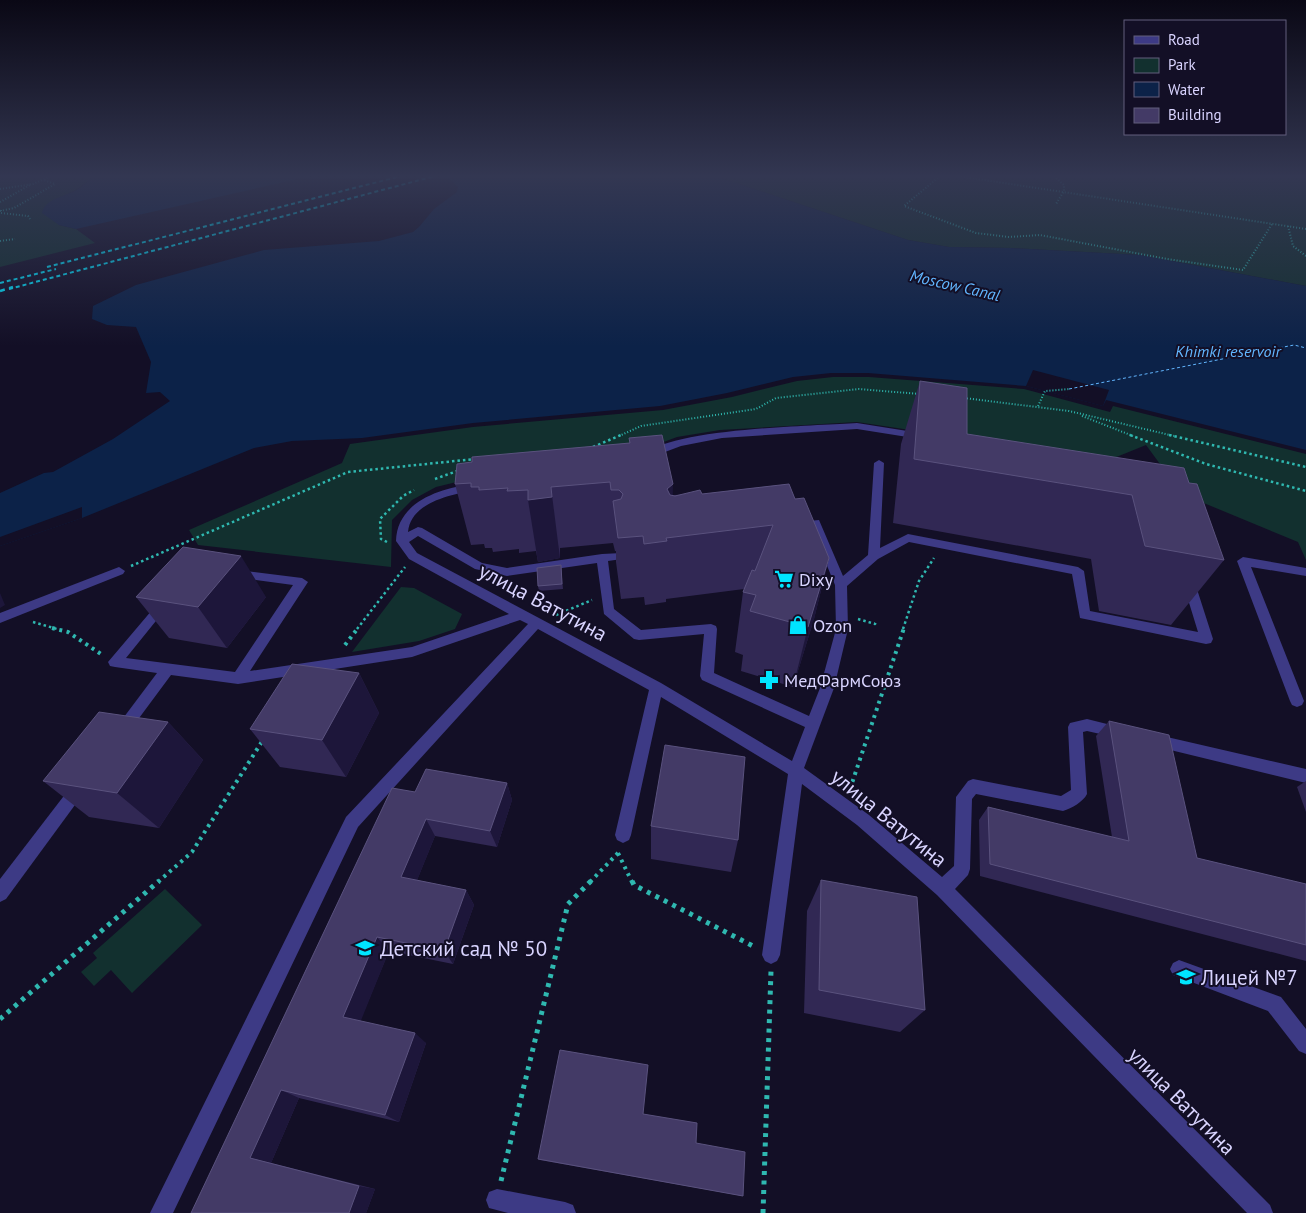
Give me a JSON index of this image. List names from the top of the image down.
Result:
{
  "streets": {
    "street": ["улица Ватутина"]
  },
  "water": ["Moscow Canal", "Khimki reservoir"],
  "places": {
    "supermarket": ["Dixy"],
    "shop": ["Ozon"],
    "pharmacy": ["МедФармСоюз"],
    "school or university": ["Детский сад № 50", "Лицей №7"]
  },
  "legend": [
    "Road",
    "Park",
    "Water",
    "Building"
  ]
}
